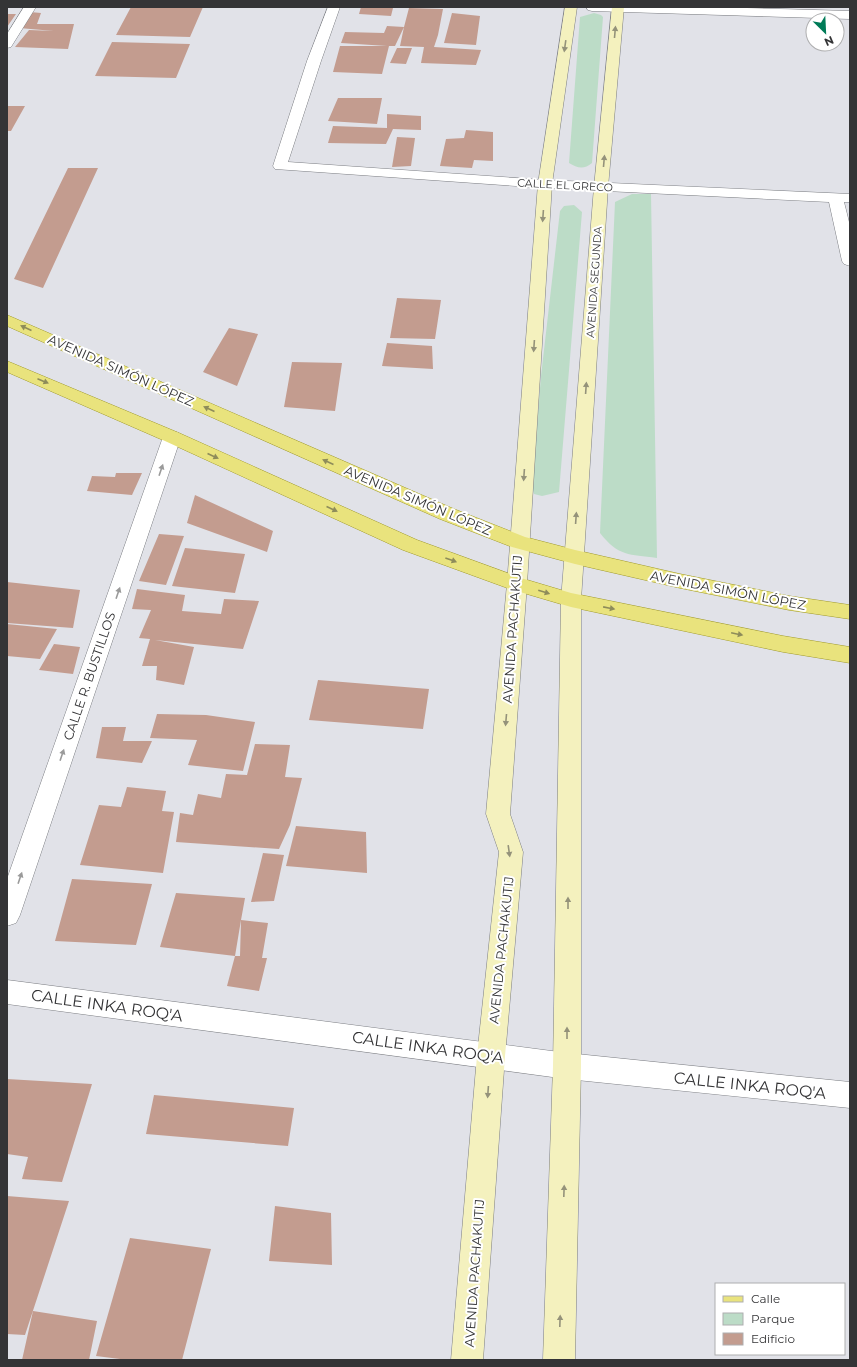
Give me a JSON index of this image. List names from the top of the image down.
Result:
{
  "streets": {
    "main road": ["AVENIDA SEGUNDA", "AVENIDA SIMÓN LÓPEZ", "AVENIDA PACHAKUTIJ"],
    "street": ["CALLE EL GRECO", "CALLE R. BUSTILLOS", "CALLE INKA ROQ'A"]
  },
  "crossings": [
    ["CALLE EL GRECO", "AVENIDA SEGUNDA"],
    ["AVENIDA SEGUNDA", "AVENIDA SIMÓN LÓPEZ"],
    ["AVENIDA SIMÓN LÓPEZ", "AVENIDA PACHAKUTIJ"],
    ["AVENIDA PACHAKUTIJ", "CALLE INKA ROQ'A"]
  ],
  "one_way": ["CALLE R. BUSTILLOS"],
  "legend": ["Calle", "Parque", "Edificio"],
  "north": "bottom right"
}
